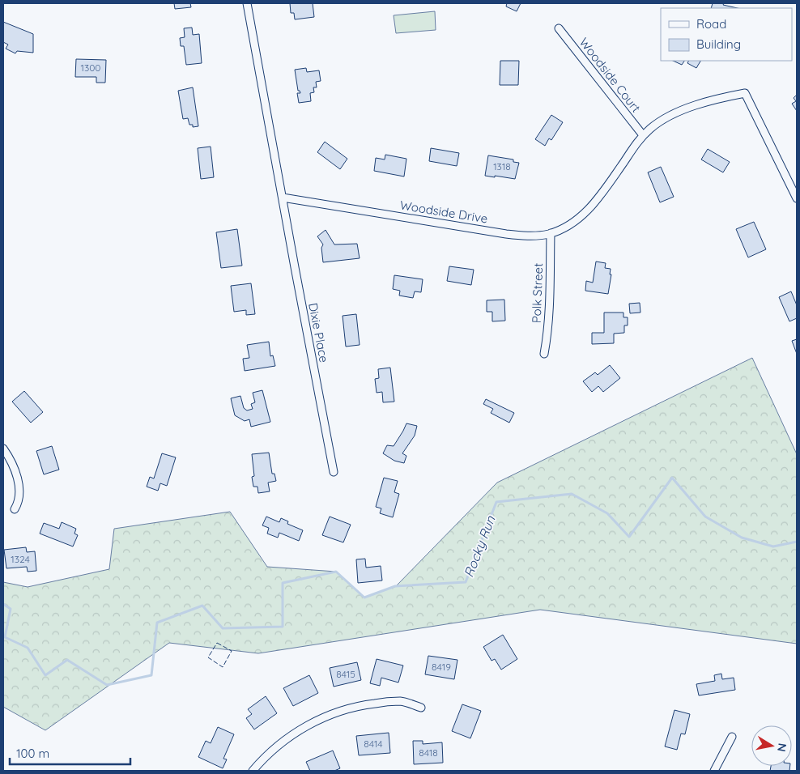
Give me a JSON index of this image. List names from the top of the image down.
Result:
{
  "streets": {
    "street": [
      "Woodside Court",
      "Woodside Drive",
      "Polk Street",
      "Dixie Place"
    ]
  },
  "crossings": [
    ["Woodside Court", "Woodside Drive"],
    ["Woodside Drive", "Polk Street"],
    ["Woodside Drive", "Dixie Place"]
  ],
  "water": ["Rocky Run"],
  "house_numbers": [
    "1300",
    "1318",
    "1324",
    "8419",
    "8415",
    "8414",
    "8418"
  ],
  "legend": ["Road", "Building"],
  "scale_bar": "100 m",
  "north": "right"
}
